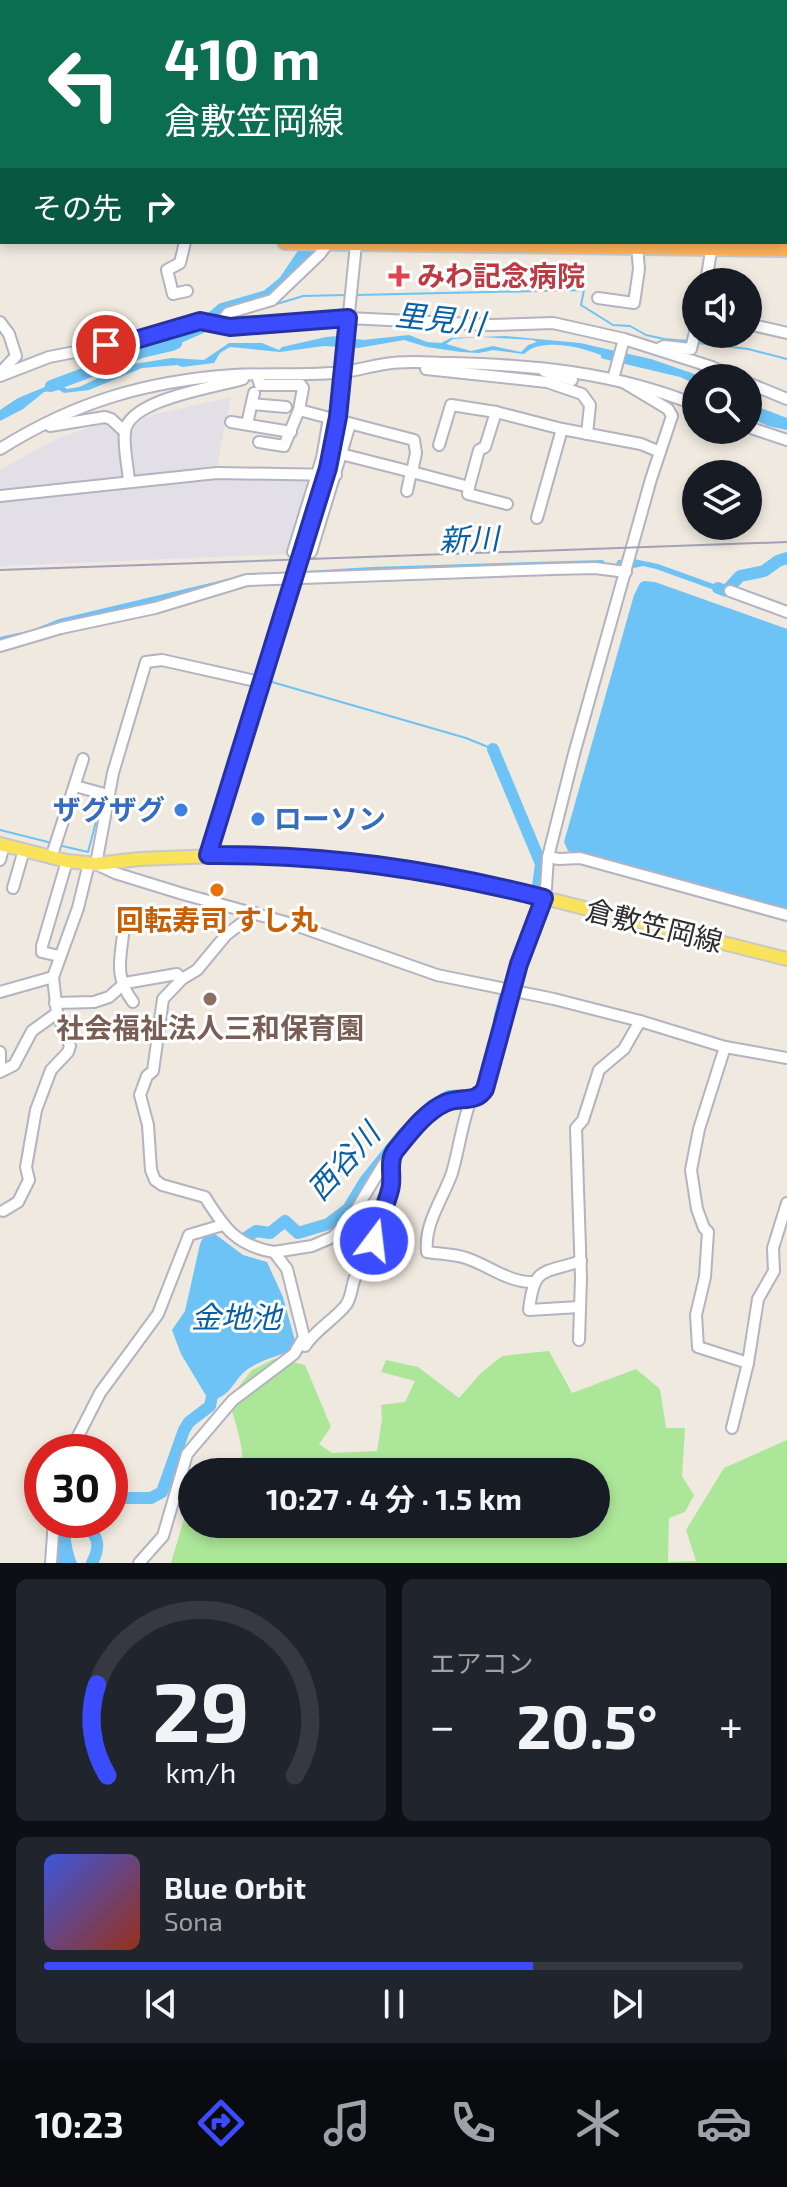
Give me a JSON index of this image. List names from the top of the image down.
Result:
{
  "streets": {
    "main road": ["倉敷笠岡線"]
  },
  "water": [
    "里見川",
    "新川",
    "西谷川",
    "金地池"
  ],
  "places": {
    "health": ["みわ記念病院"],
    "other": [
      "ザグザグ",
      "ローソン",
      "回転寿司 すし丸",
      "社会福祉法人三和保育園"
    ]
  },
  "page": {
    "turn": ["410 m", "倉敷笠岡線"],
    "then": "その先",
    "limit": "30",
    "trip": "10:27 · 4 分 · 1.5 km",
    "tile": "エアコン",
    "heat": ["−", "20.5°", "+"],
    "song": ["Blue Orbit", "Sona"],
    "tabs": "10:23",
    "gauge": ["29", "km/h"]
  }
}
